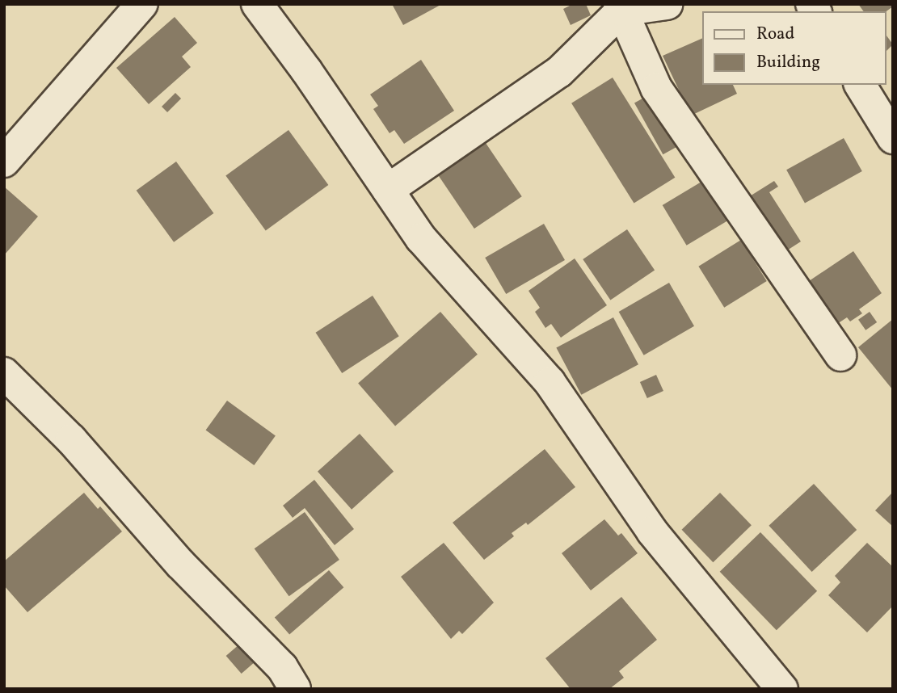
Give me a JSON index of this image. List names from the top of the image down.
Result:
{
  "legend": ["Road", "Building"]
}
